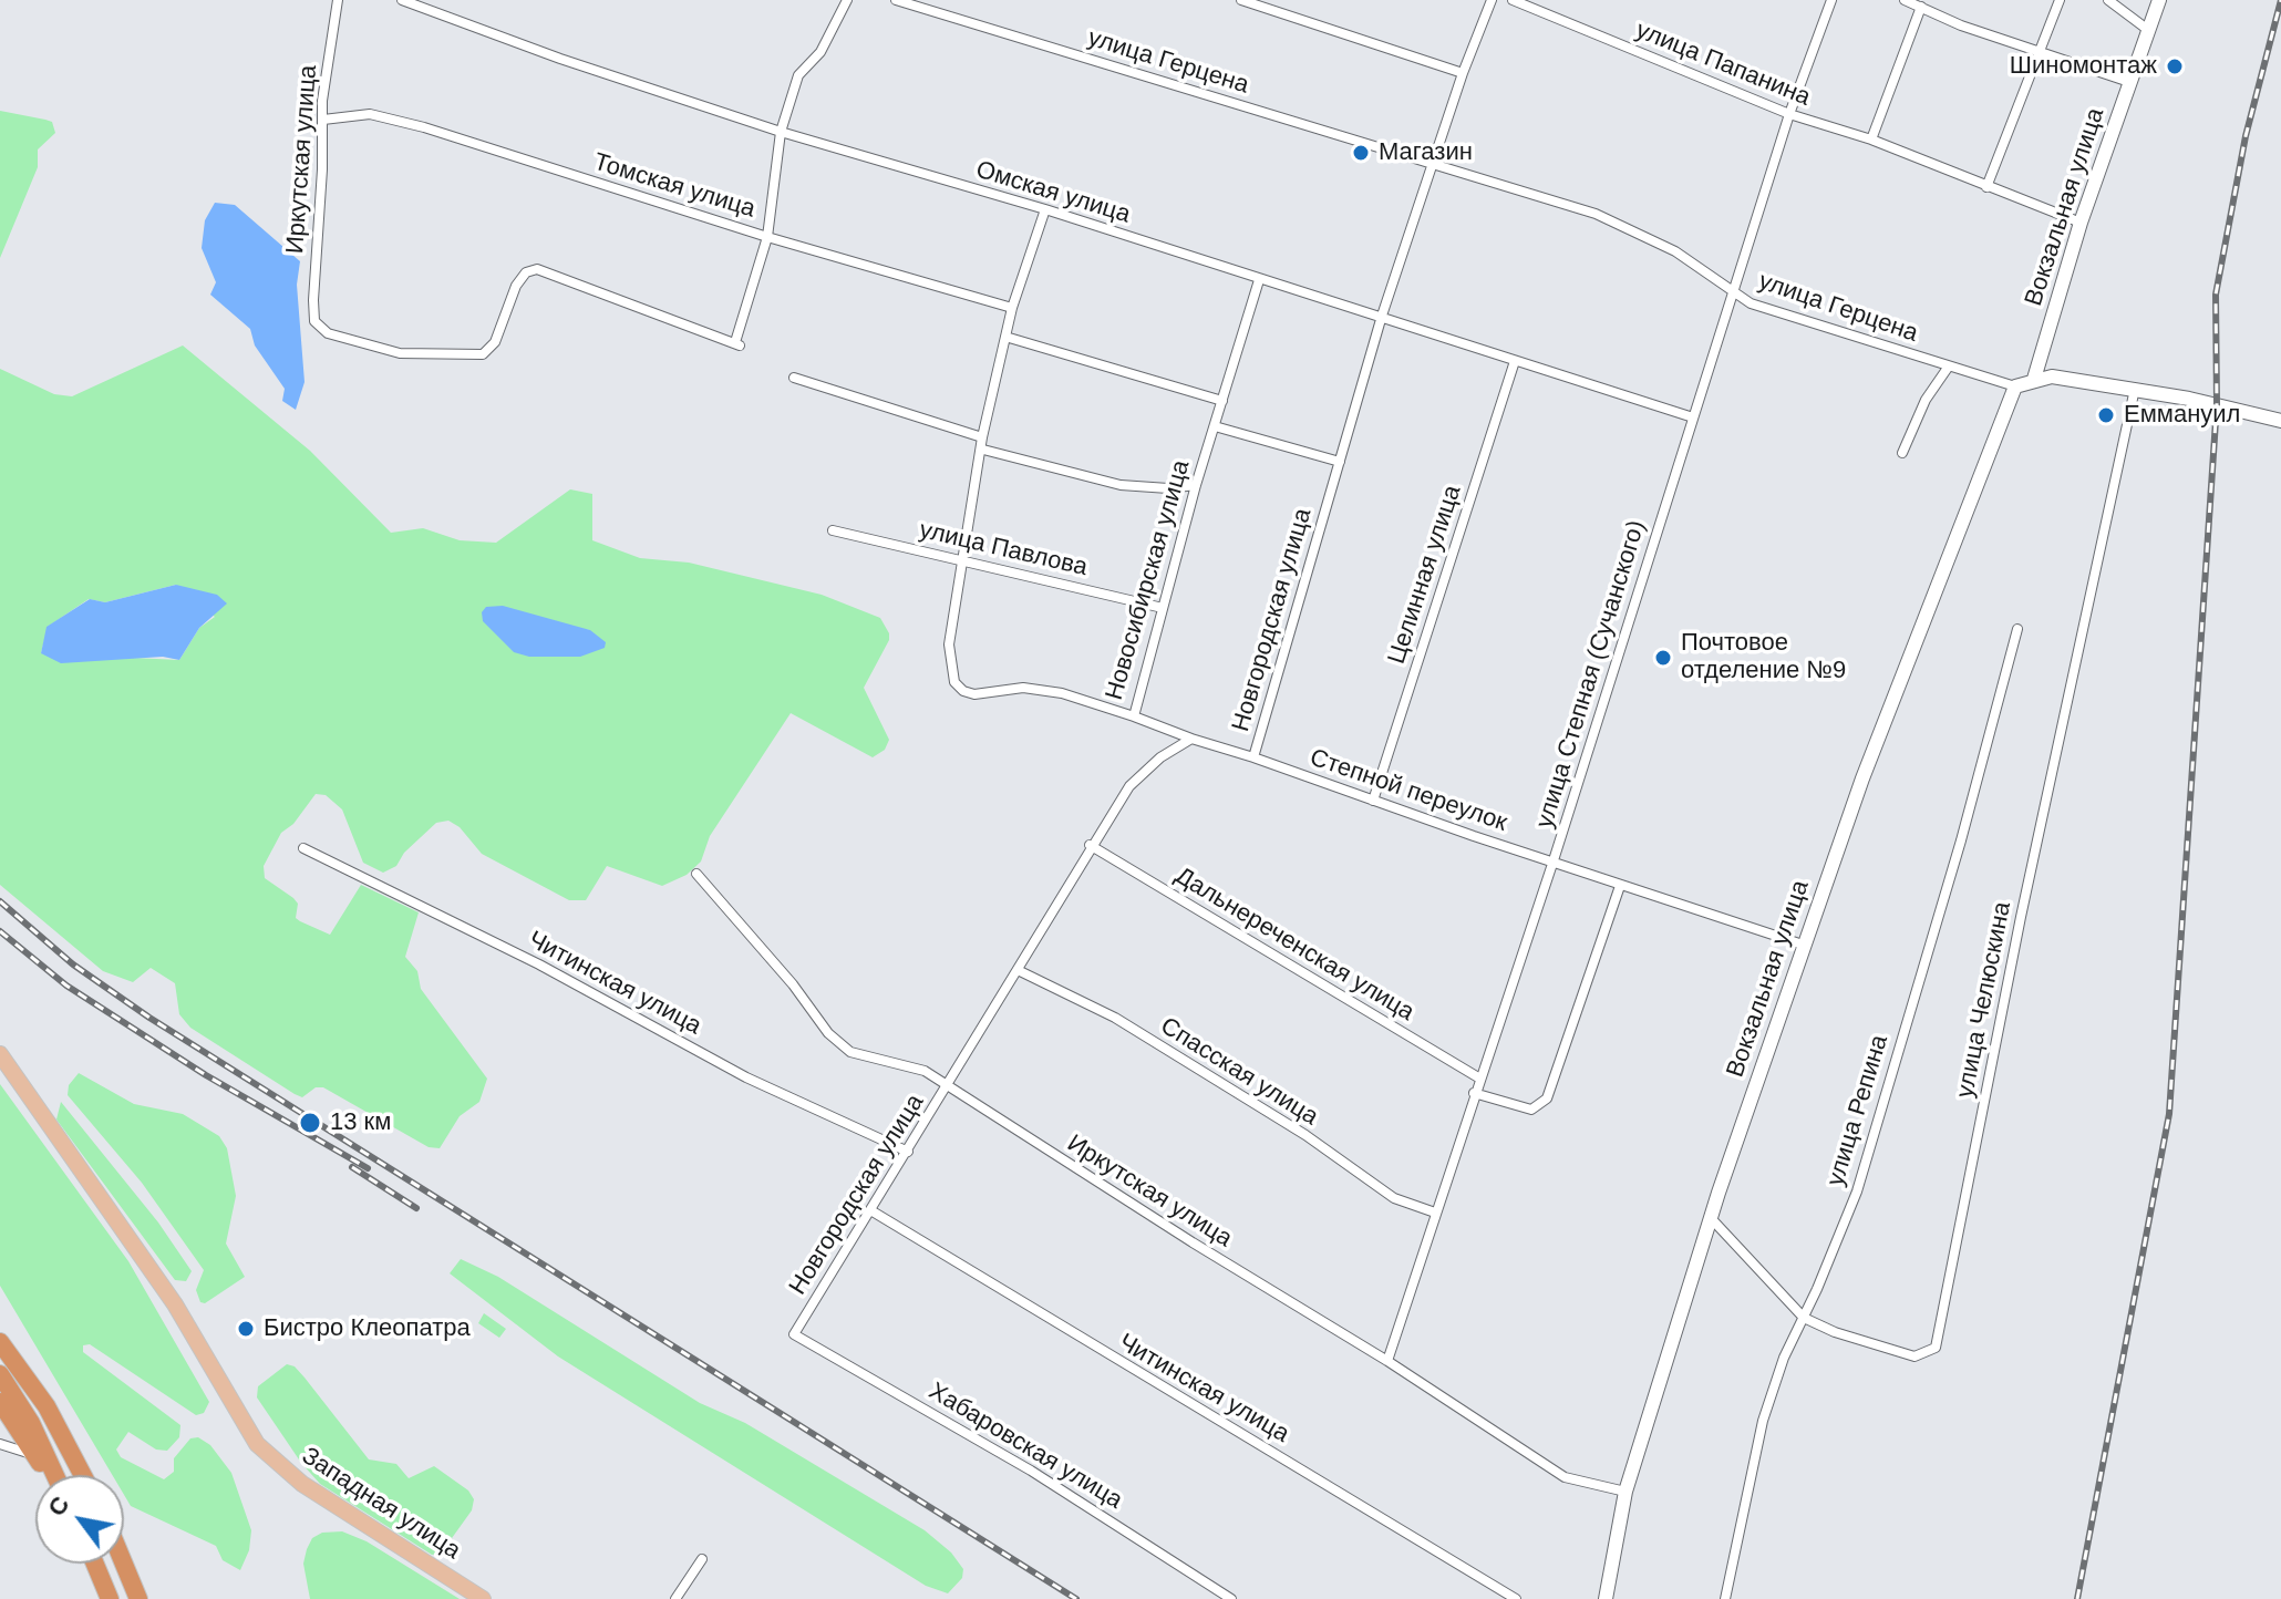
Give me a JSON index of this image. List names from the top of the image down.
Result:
{
  "streets": {
    "main road": ["Вокзальная улица", "Западная улица"],
    "street": [
      "улица Герцена",
      "улица Папанина",
      "Иркутская улица",
      "Томская улица",
      "Омская улица",
      "улица Павлова",
      "Целинная улица",
      "Новосибирская улица",
      "Новгородская улица",
      "улица Степная (Сучанского)",
      "Степной переулок",
      "Дальнереченская улица",
      "Читинская улица",
      "улица Челюскина",
      "Спасская улица",
      "улица Репина",
      "Хабаровская улица"
    ]
  },
  "crossings": [
    ["улица Герцена", "Вокзальная улица"],
    ["улица Герцена", "Новгородская улица"],
    ["улица Герцена", "улица Степная (Сучанского)"],
    ["улица Папанина", "Вокзальная улица"],
    ["улица Папанина", "улица Степная (Сучанского)"],
    ["Иркутская улица", "Томская улица"],
    ["Иркутская улица", "Вокзальная улица"],
    ["Иркутская улица", "Новгородская улица"],
    ["Иркутская улица", "улица Степная (Сучанского)"],
    ["Омская улица", "Целинная улица"],
    ["Омская улица", "Новосибирская улица"],
    ["Омская улица", "Новгородская улица"],
    ["Омская улица", "улица Степная (Сучанского)"],
    ["Вокзальная улица", "Степной переулок"],
    ["Вокзальная улица", "улица Челюскина"],
    ["улица Павлова", "Новосибирская улица"],
    ["Целинная улица", "Степной переулок"],
    ["Новгородская улица", "Степной переулок"],
    ["Новгородская улица", "Дальнереченская улица"],
    ["Новгородская улица", "Читинская улица"],
    ["Новгородская улица", "Спасская улица"],
    ["Новгородская улица", "Хабаровская улица"],
    ["улица Степная (Сучанского)", "Степной переулок"],
    ["улица Степная (Сучанского)", "Дальнереченская улица"],
    ["улица Степная (Сучанского)", "Спасская улица"],
    ["улица Челюскина", "улица Репина"]
  ],
  "places": [
    "Шиномонтаж",
    "Магазин",
    "Еммануил",
    "Почтовое отделение №9",
    "13 км",
    "Бистро Клеопатра"
  ],
  "north": "top left"
}
